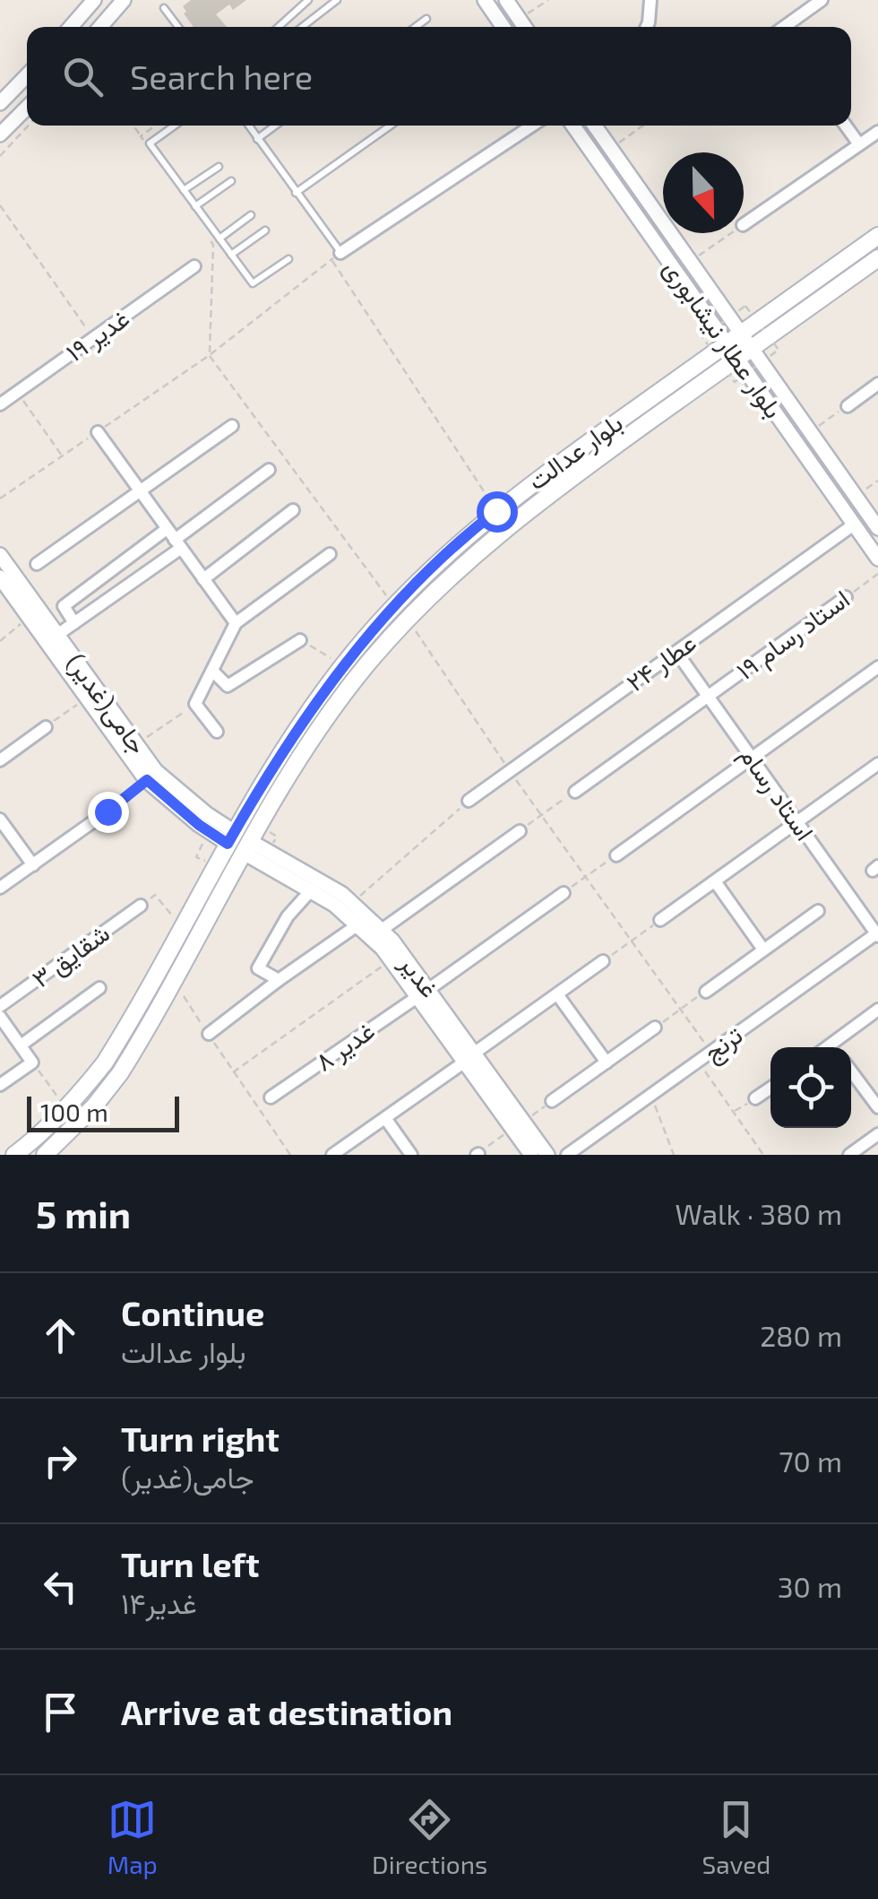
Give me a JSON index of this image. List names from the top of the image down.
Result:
{
  "streets": {
    "main road": ["بلوار عدالت"],
    "street": [
      "غدیر ۱۹",
      "بلوار عطار نیشابوری",
      "استاد رسام ۱۹",
      "عطار ۲۴",
      "جامی(غدیر)",
      "استاد رسام",
      "شقایق ۳",
      "غدیر",
      "ترنج",
      "غدیر ۸"
    ]
  },
  "crossings": [
    ["بلوار عطار نیشابوری", "بلوار عدالت"],
    ["بلوار عطار نیشابوری", "عطار ۲۴"],
    ["بلوار عدالت", "جامی(غدیر)"],
    ["بلوار عدالت", "غدیر"],
    ["استاد رسام ۱۹", "استاد رسام"],
    ["عطار ۲۴", "استاد رسام"],
    ["استاد رسام", "ترنج"],
    ["غدیر", "غدیر ۸"]
  ],
  "scale_bar": "100 m",
  "north": "bottom",
  "page": {
    "search": "Search here",
    "scale": "100 m",
    "heading": ["5 min", "Walk · 380 m"],
    "list": [
      ["Continue", "بلوار عدالت", "280 m"],
      ["Turn right", "جامی(غدیر)", "70 m"],
      ["Turn left", "غدیر۱۴", "30 m"],
      "Arrive at destination"
    ],
    "nav": ["Map", "Directions", "Saved"]
  }
}
